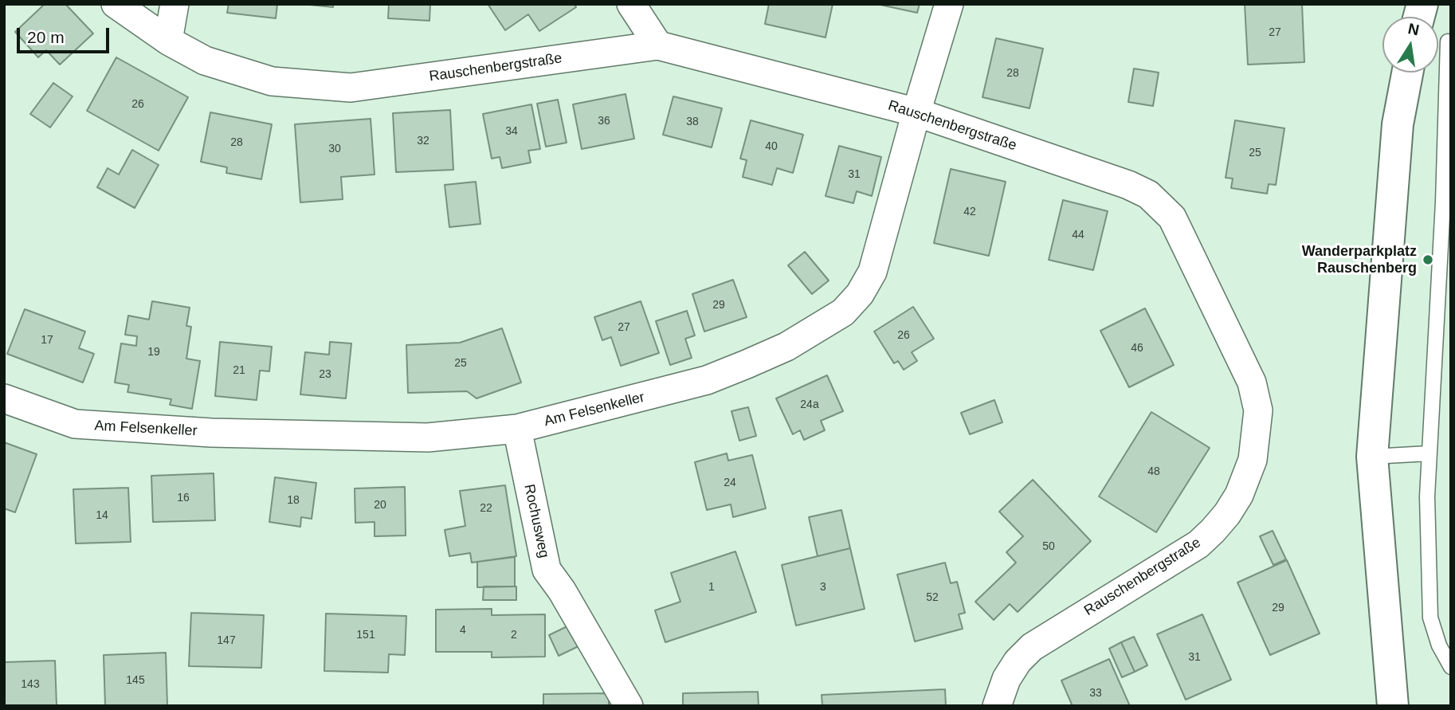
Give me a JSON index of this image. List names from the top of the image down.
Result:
{
  "streets": {
    "street": ["Rauschenbergstraße", "Am Felsenkeller", "Rochusweg"]
  },
  "crossings": [
    ["Rauschenbergstraße", "Am Felsenkeller"],
    ["Am Felsenkeller", "Rochusweg"]
  ],
  "places": ["Wanderparkplatz Rauschenberg"],
  "house_numbers": [
    "27",
    "28",
    "26",
    "36",
    "38",
    "34",
    "32",
    "28",
    "40",
    "30",
    "25",
    "31",
    "42",
    "44",
    "29",
    "27",
    "26",
    "17",
    "46",
    "19",
    "25",
    "21",
    "23",
    "24a",
    "48",
    "24",
    "16",
    "18",
    "20",
    "22",
    "14",
    "50",
    "1",
    "3",
    "52",
    "29",
    "4",
    "151",
    "2",
    "147",
    "31",
    "145",
    "143",
    "33"
  ],
  "scale_bar": "20 m",
  "north": "top"
}
